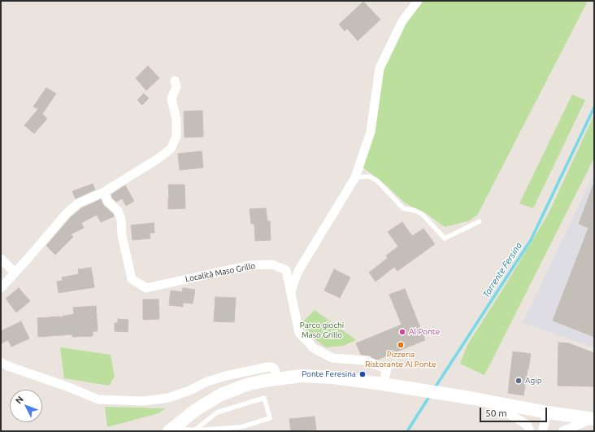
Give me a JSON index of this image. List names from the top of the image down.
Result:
{
  "streets": {
    "street": ["Località Maso Grillo"]
  },
  "water": ["Torrente Fersina"],
  "parks": ["Parco giochi Maso Grillo"],
  "places": [
    "Al Ponte",
    "Pizzeria Ristorante Al Ponte",
    "Ponte Feresina",
    "Agip"
  ],
  "scale_bar": "50 m",
  "north": "top left"
}
